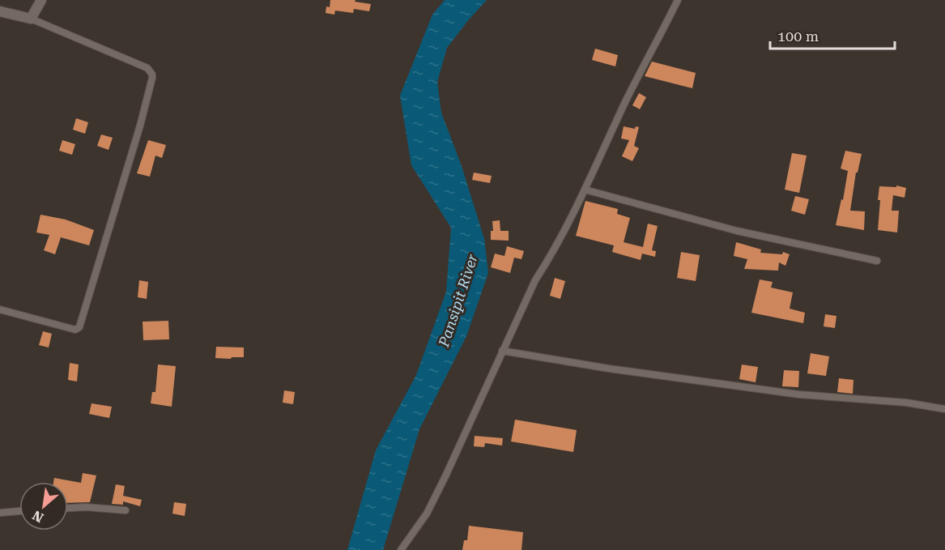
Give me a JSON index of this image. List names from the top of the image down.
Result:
{
  "water": ["Pansipit River"],
  "scale_bar": "100 m",
  "north": "bottom left"
}
